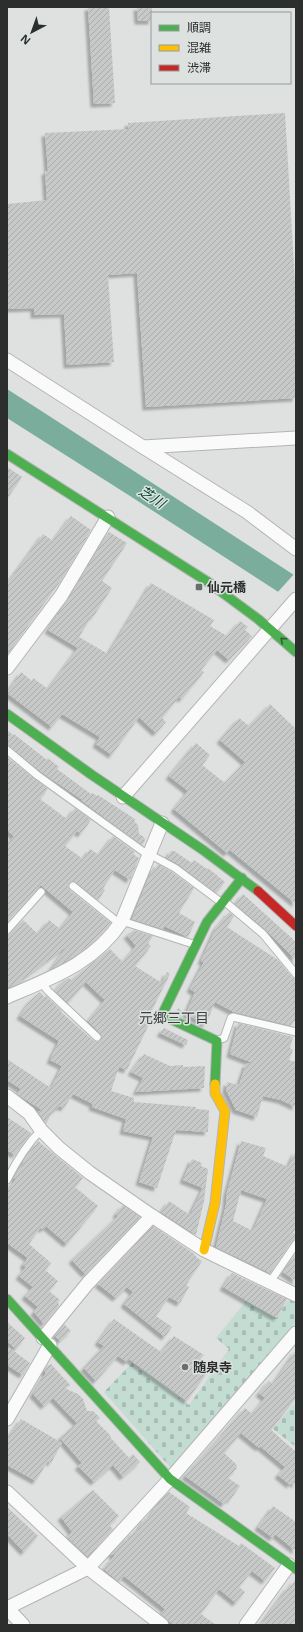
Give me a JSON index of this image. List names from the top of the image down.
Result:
{
  "districts": ["元郷三丁目"],
  "water": ["芝川"],
  "places": {
    "transit": ["仙元橋"],
    "other": ["随泉寺"]
  },
  "legend": ["順調", "混雑", "渋滞"],
  "north": "bottom left"
}
